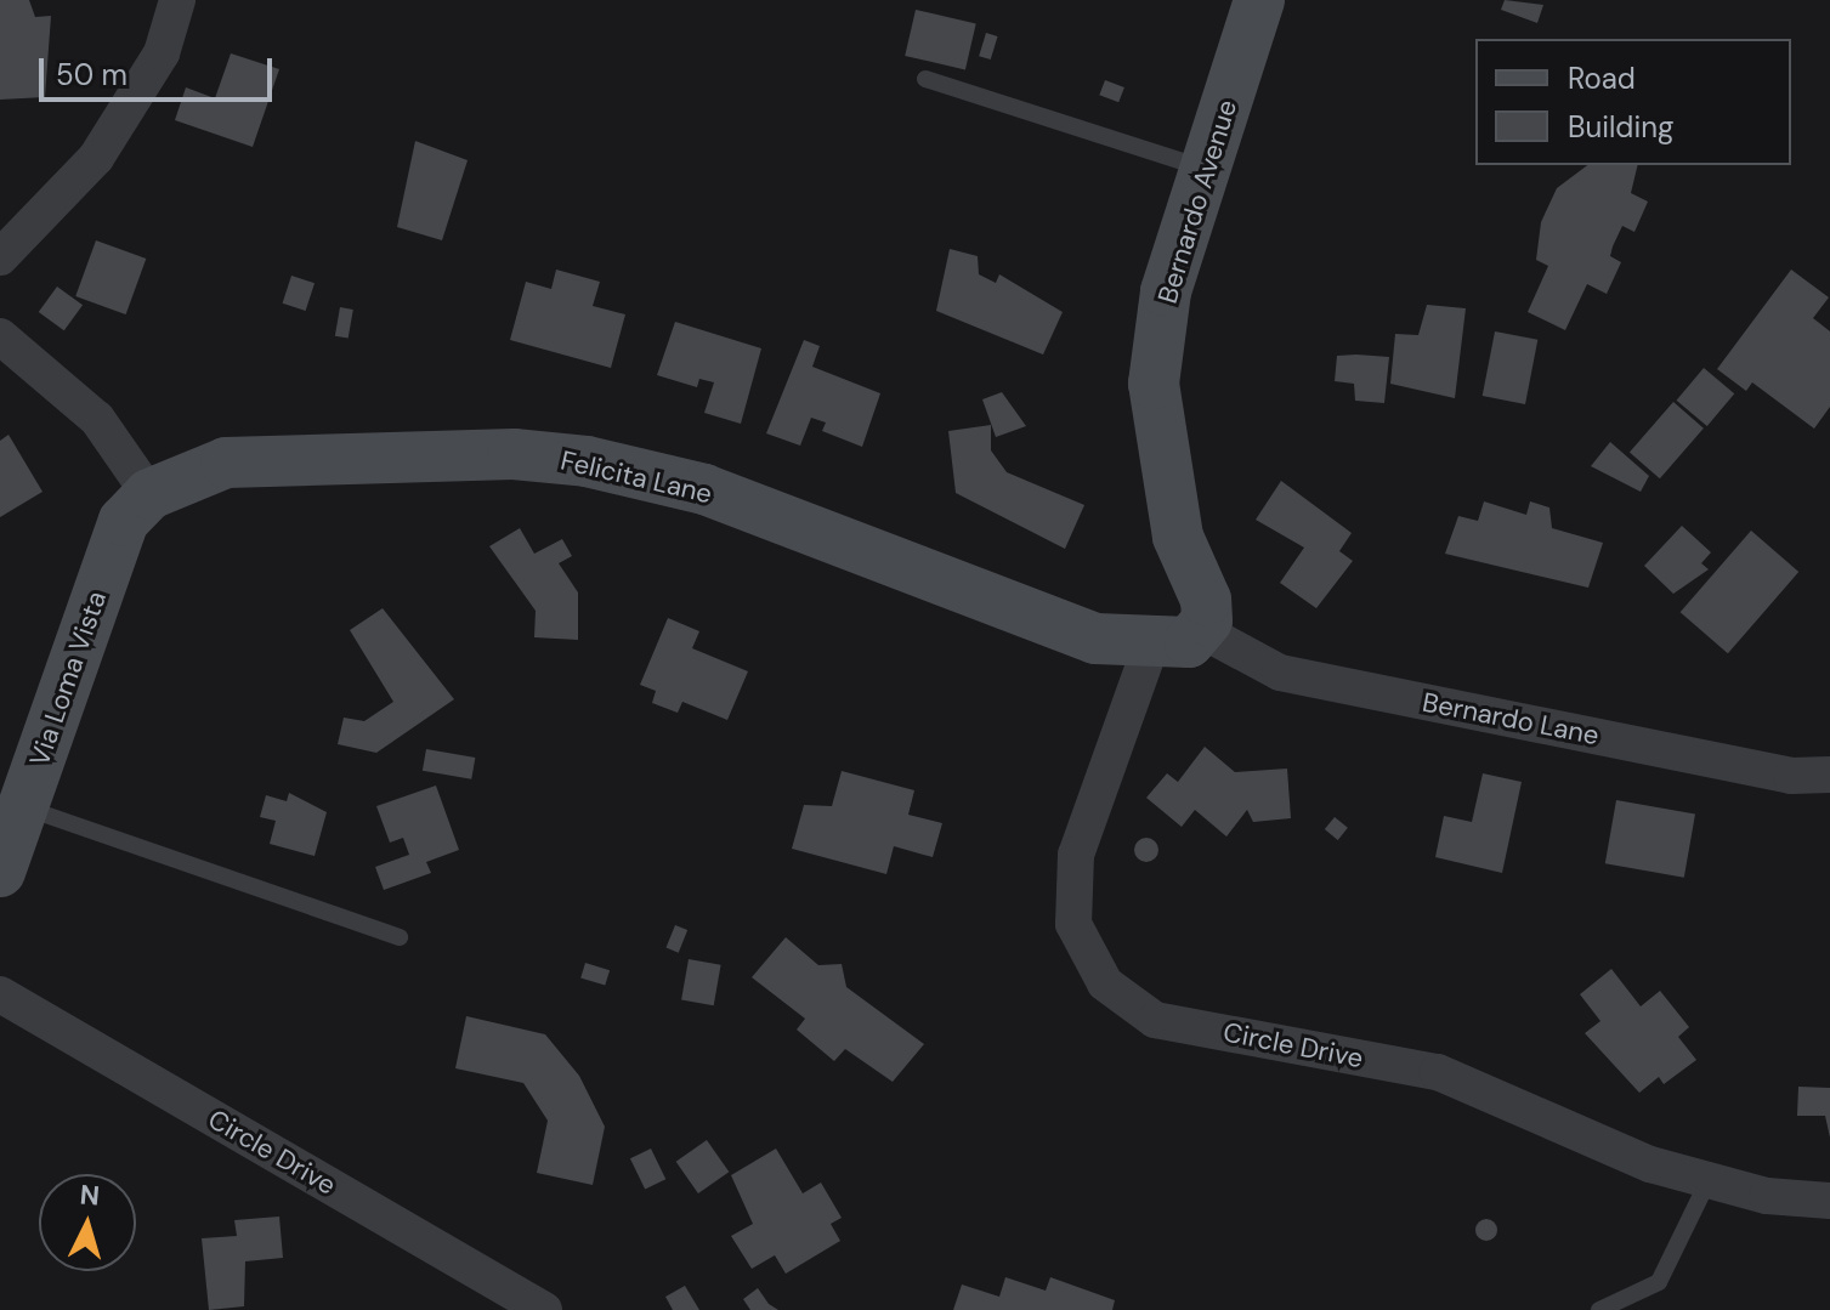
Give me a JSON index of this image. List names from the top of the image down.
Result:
{
  "streets": {
    "street": [
      "Bernardo Avenue",
      "Felicita Lane",
      "Via Loma Vista",
      "Bernardo Lane",
      "Circle Drive"
    ]
  },
  "crossings": [
    ["Bernardo Avenue", "Felicita Lane"],
    ["Bernardo Avenue", "Bernardo Lane"],
    ["Felicita Lane", "Via Loma Vista"],
    ["Felicita Lane", "Bernardo Lane"],
    ["Felicita Lane", "Circle Drive"]
  ],
  "legend": ["Road", "Building"],
  "scale_bar": "50 m",
  "north": "top"
}
